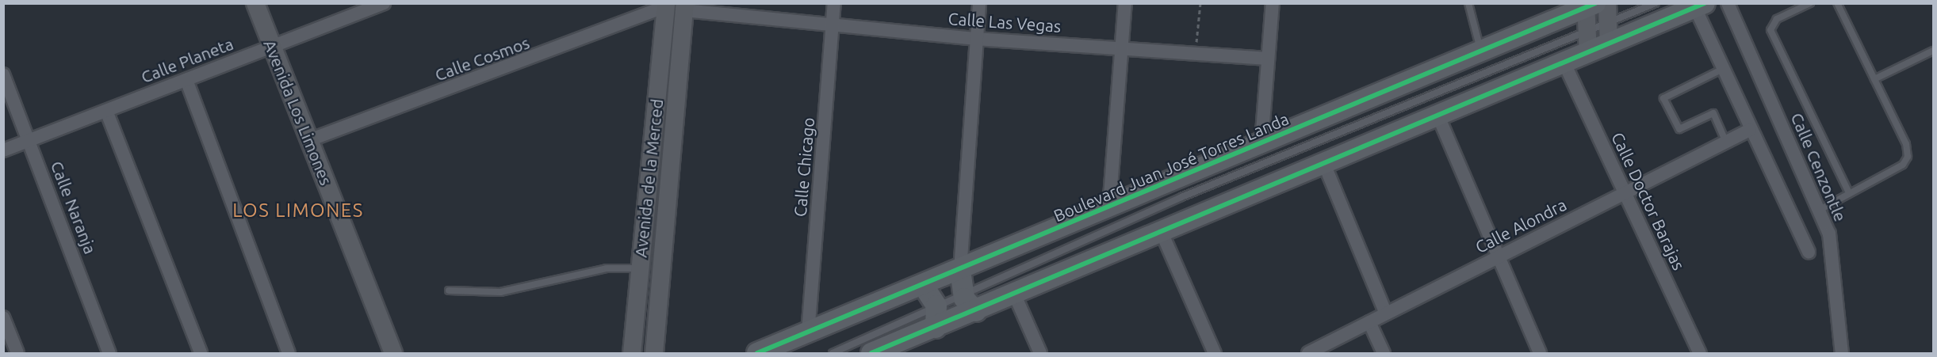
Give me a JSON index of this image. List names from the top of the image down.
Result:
{
  "streets": {
    "main road": ["Boulevard Juan José Torres Landa"],
    "street": [
      "Calle Las Vegas",
      "Calle Cosmos",
      "Calle Planeta",
      "Avenida Los Limones",
      "Calle Chicago",
      "Calle Cenzontle",
      "Avenida de la Merced",
      "Calle Doctor Barajas",
      "Calle Naranja",
      "Calle Alondra"
    ]
  },
  "crossings": [
    ["Calle Las Vegas", "Calle Chicago"],
    ["Calle Las Vegas", "Avenida de la Merced"],
    ["Calle Cosmos", "Avenida Los Limones"],
    ["Calle Cosmos", "Avenida de la Merced"],
    ["Calle Planeta", "Avenida Los Limones"],
    ["Calle Planeta", "Calle Naranja"],
    ["Calle Chicago", "Boulevard Juan José Torres Landa"],
    ["Calle Doctor Barajas", "Calle Alondra"]
  ],
  "districts": ["LOS LIMONES"]
}
